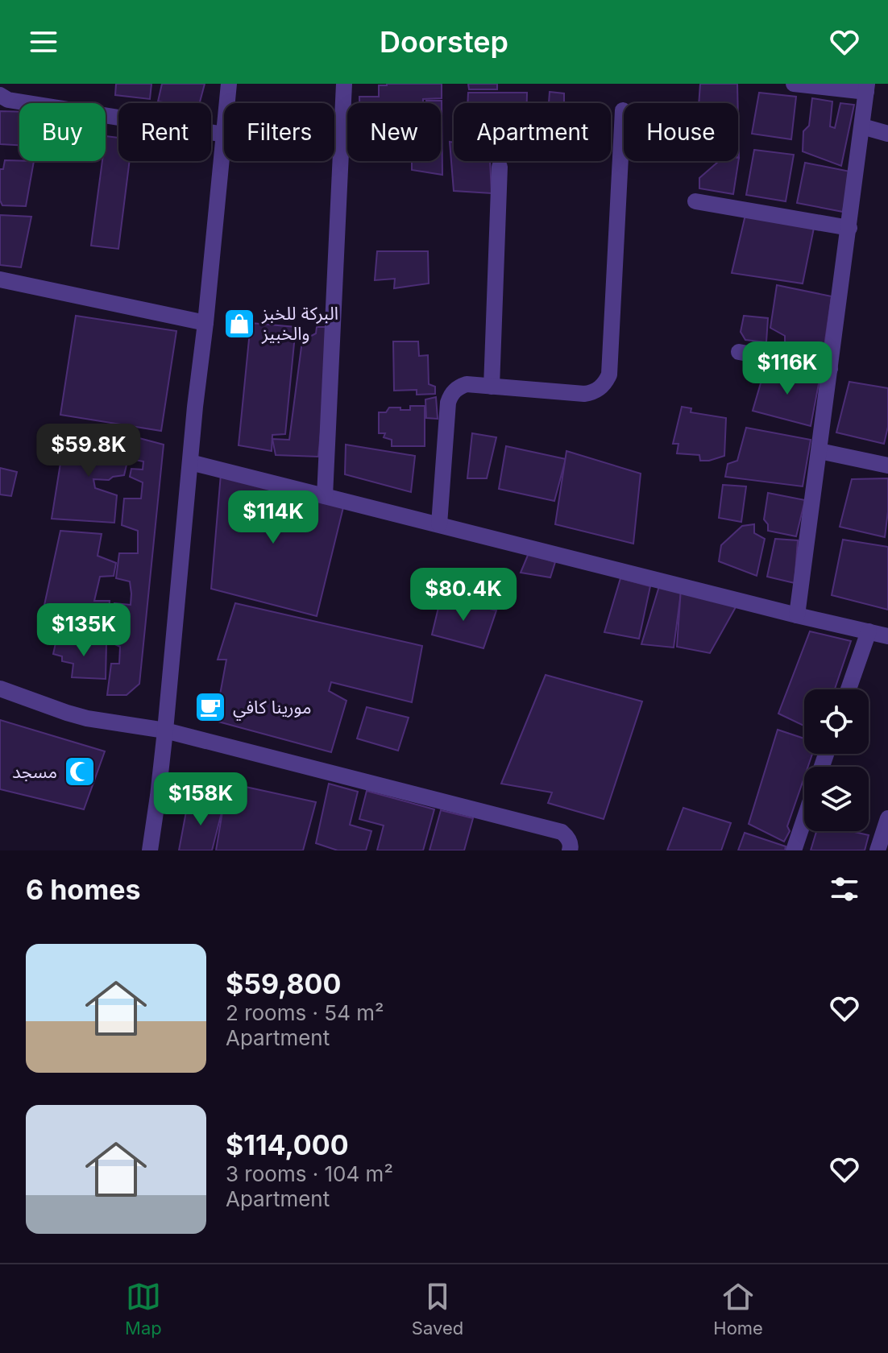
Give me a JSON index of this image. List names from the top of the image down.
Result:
{
  "places": {
    "shop": ["البركة للخبز والخبيز"],
    "cafe": ["مورينا كافي"],
    "mosque": ["مسجد"]
  },
  "page": {
    "header": "Doorstep",
    "chip": [
      "Buy",
      "Rent",
      "Filters",
      "New",
      "Apartment",
      "House"
    ],
    "price": [
      "$116K",
      "$59.8K",
      "$114K",
      "$80.4K",
      "$135K",
      "$158K"
    ],
    "heading": "6 homes",
    "list": [
      {
        "name": "$59,800",
        "note": "2 rooms · 54 m² · Apartment"
      },
      {
        "name": "$114,000",
        "note": "3 rooms · 104 m² · Apartment"
      }
    ],
    "tabs": ["Map", "Saved", "Home"]
  }
}
